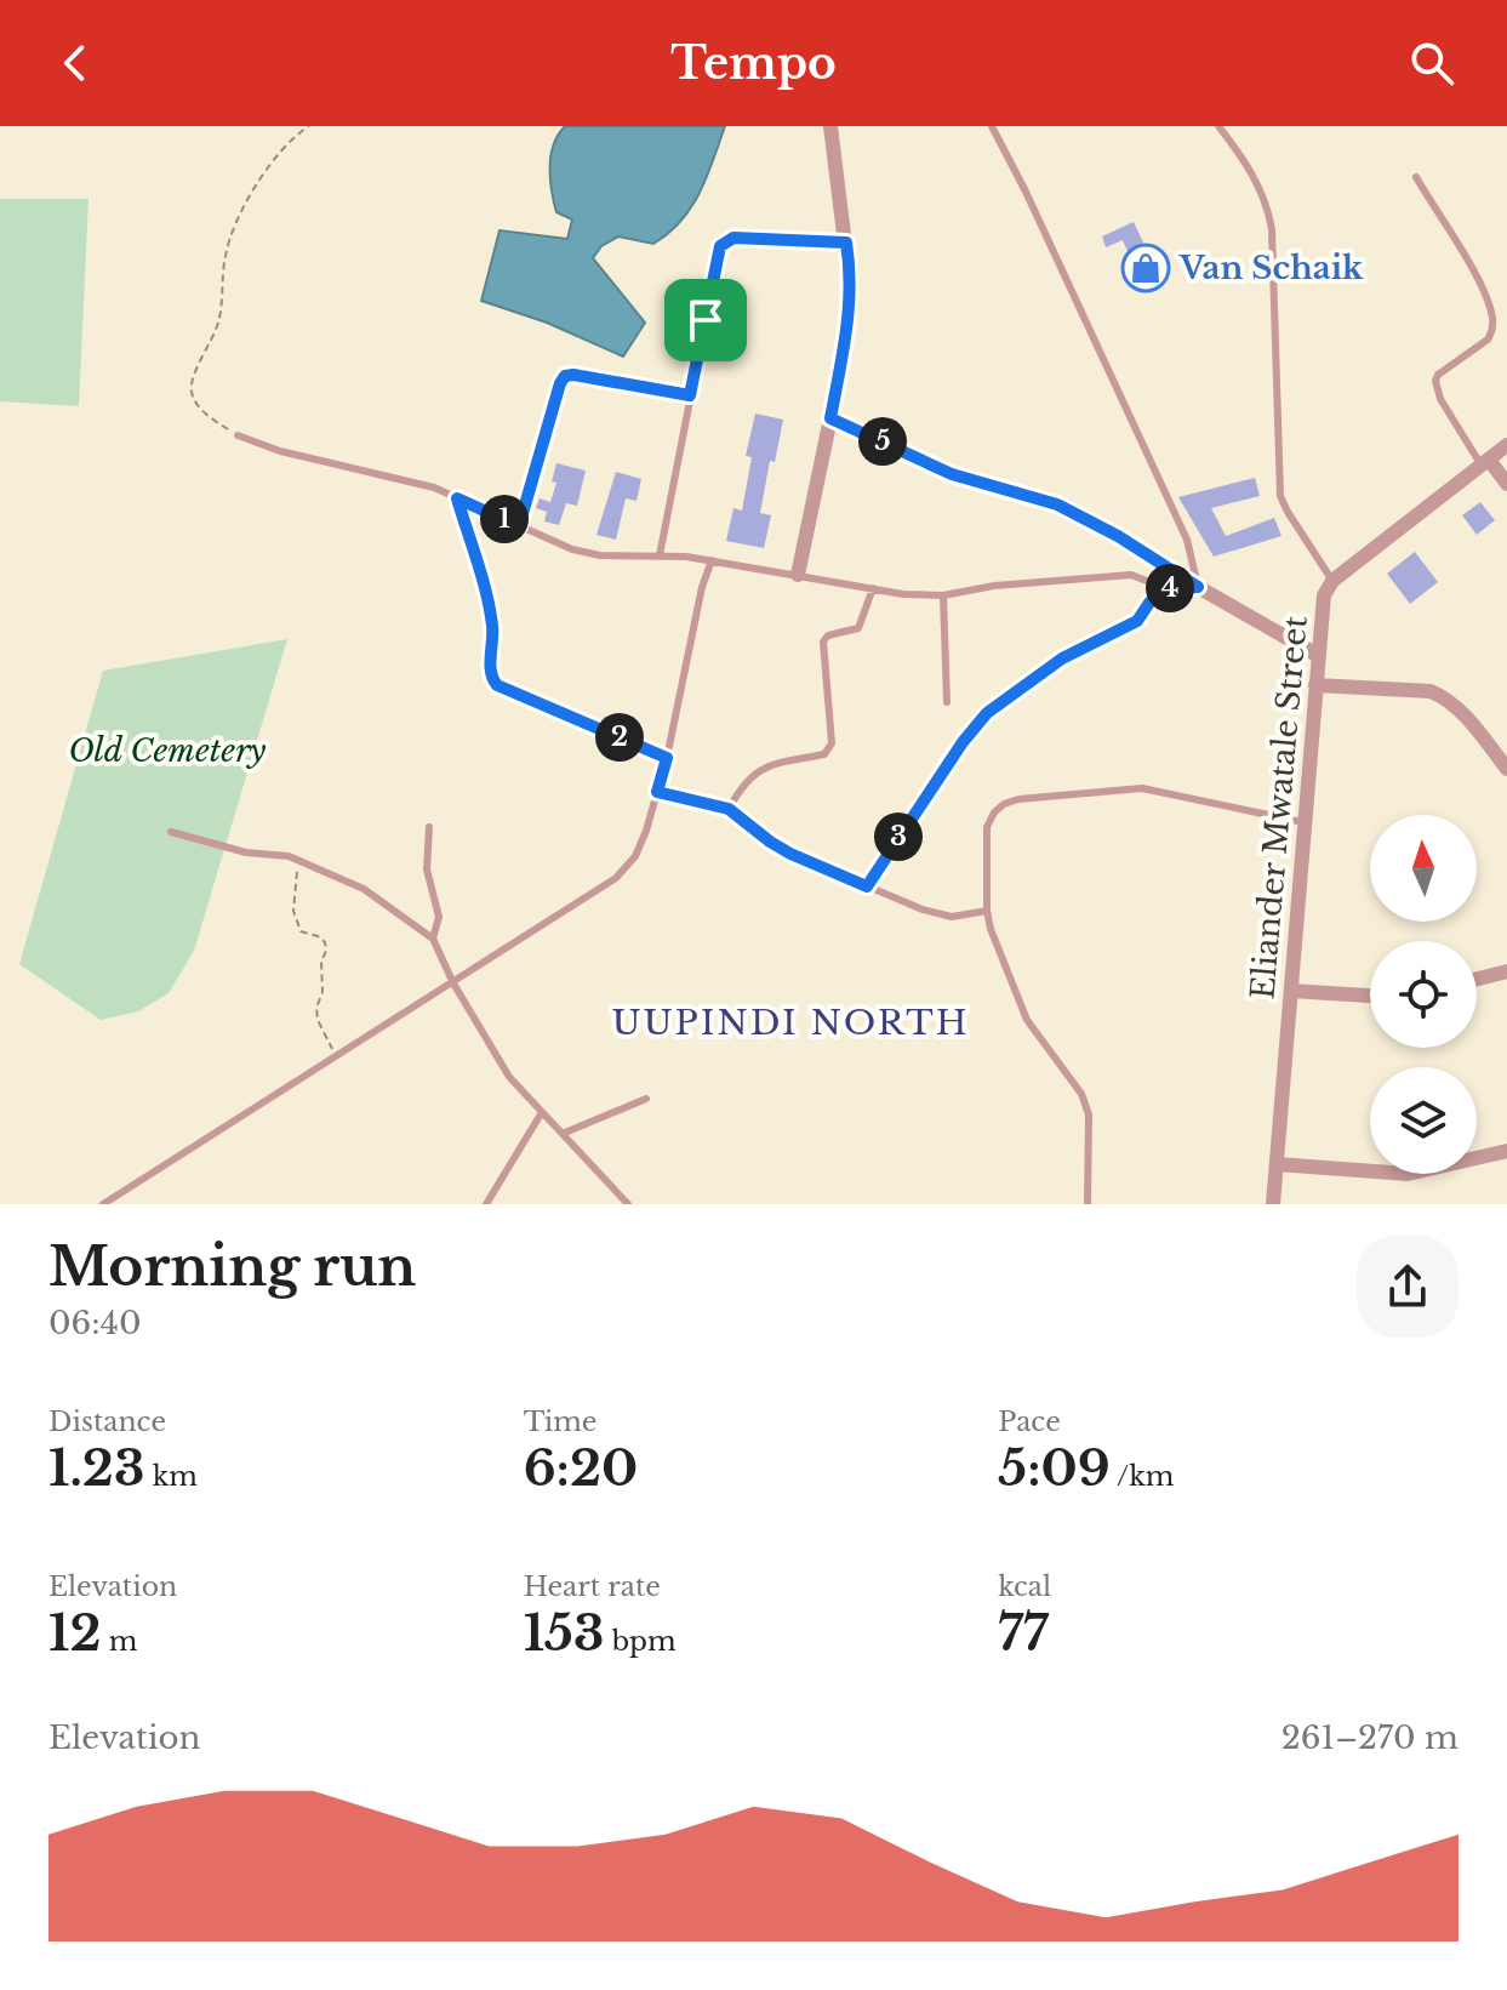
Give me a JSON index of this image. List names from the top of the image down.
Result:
{
  "streets": {
    "street": ["Eliander Mwatale Street"]
  },
  "districts": ["UUPINDI NORTH"],
  "parks": ["Old Cemetery"],
  "places": {
    "shop": ["Van Schaik"]
  },
  "north": "top",
  "page": {
    "header": "Tempo",
    "pins": [
      "5",
      "1",
      "4",
      "2",
      "3"
    ],
    "heading": ["Morning run", "06:40"],
    "stats": [
      ["Distance", "1.23 km"],
      ["Time", "6:20"],
      ["Pace", "5:09 /km"],
      ["Elevation", "12 m"],
      ["Heart rate", "153 bpm"],
      ["kcal", "77"]
    ],
    "chart": ["Elevation", "261–270 m"]
  }
}
